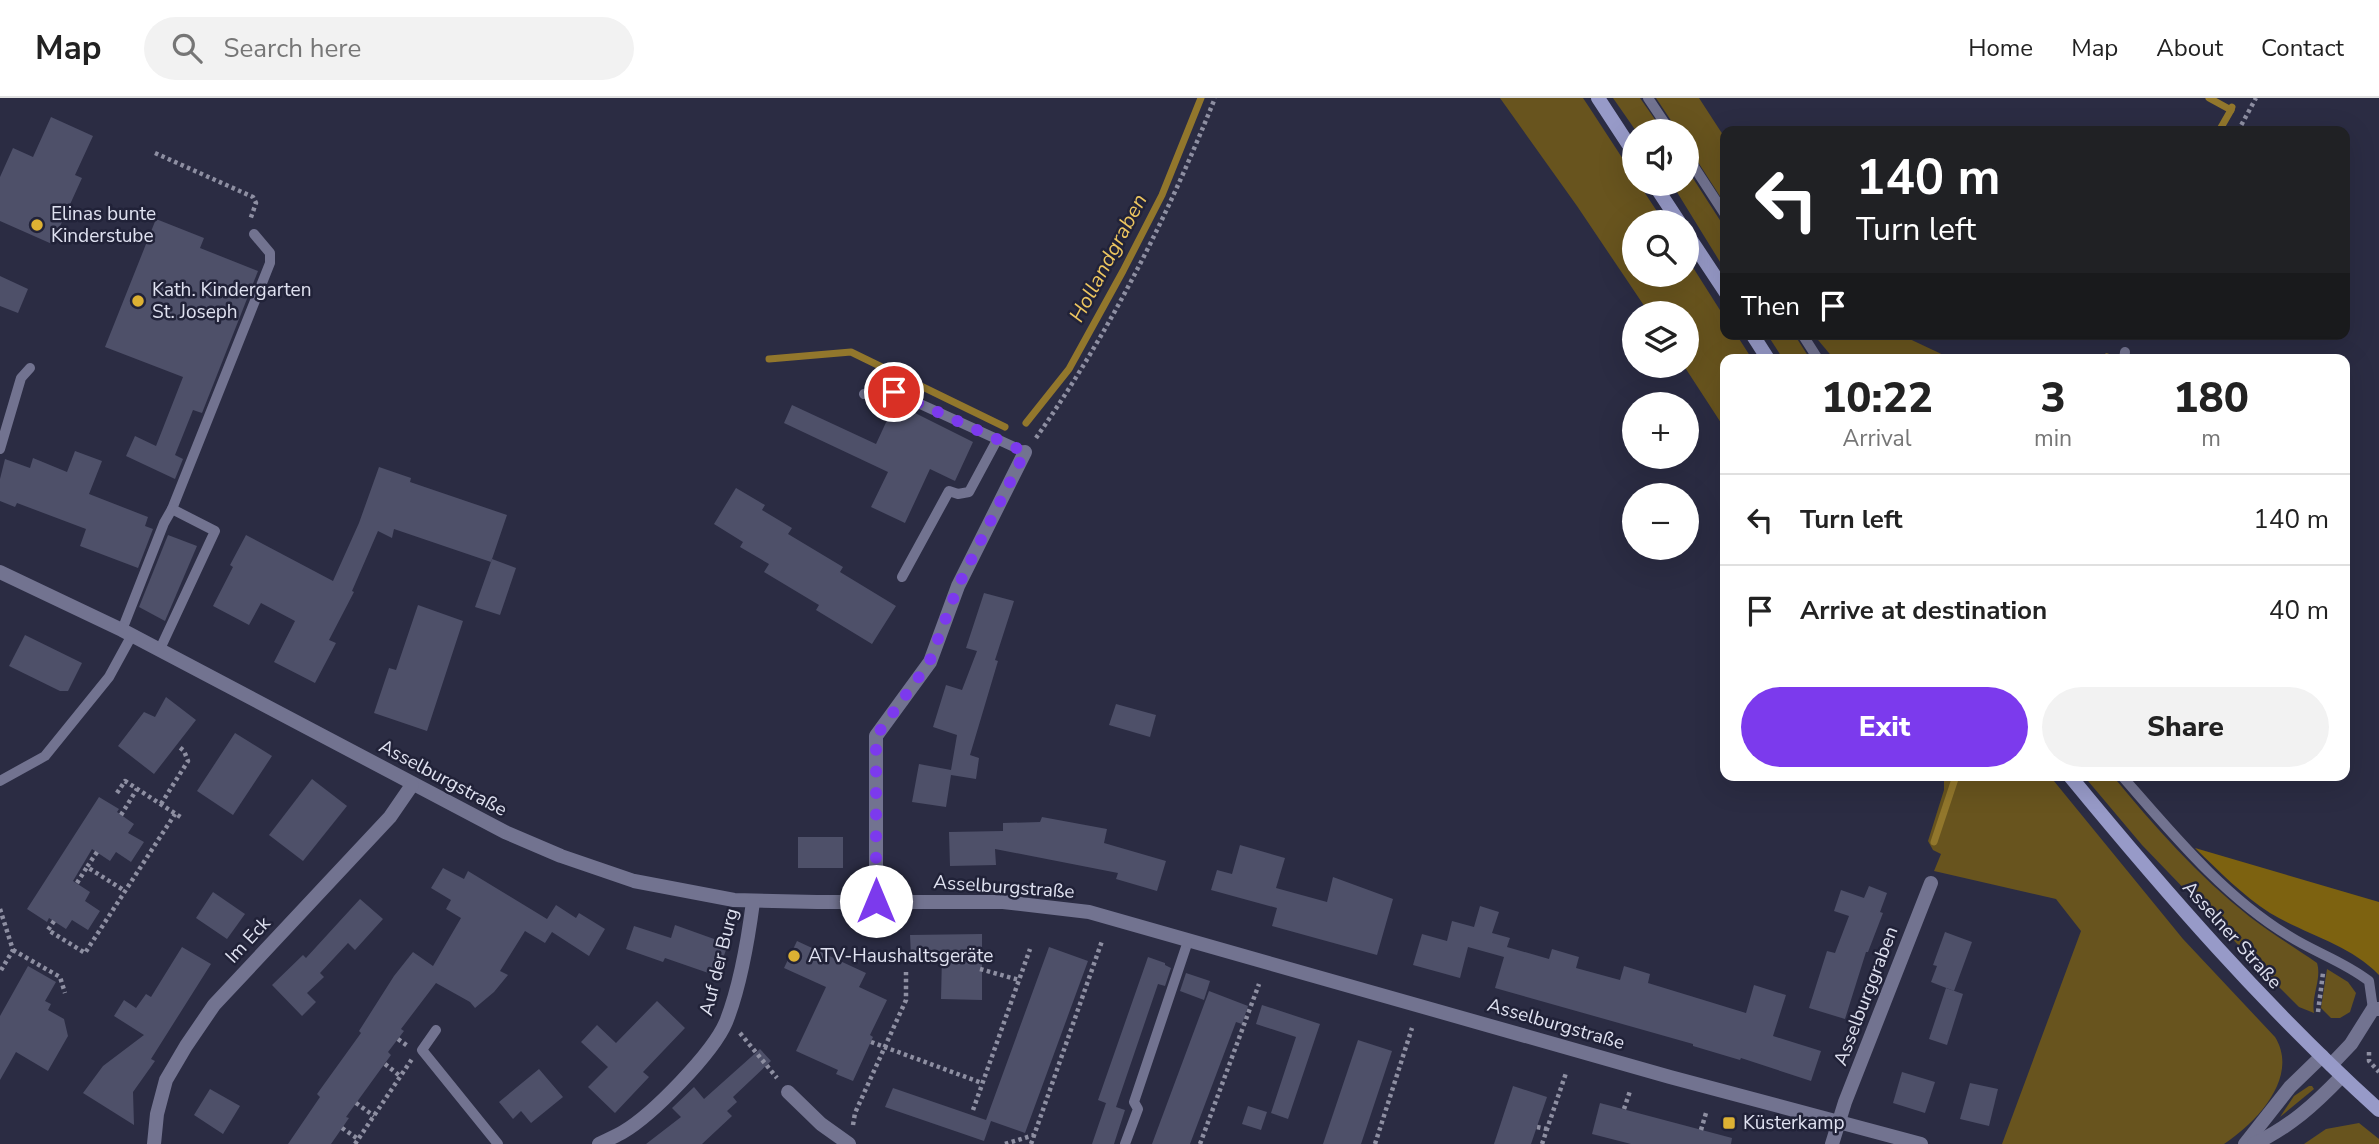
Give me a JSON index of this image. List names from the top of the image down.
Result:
{
  "streets": {
    "main road": ["Asselner Straße"],
    "street": [
      "Asselburgstraße",
      "Im Eck",
      "Auf der Burg",
      "Asselburggraben"
    ]
  },
  "crossings": [
    ["Asselburgstraße", "Im Eck"],
    ["Asselburgstraße", "Auf der Burg"],
    ["Asselburgstraße", "Asselburggraben"]
  ],
  "water": ["Hollandgraben"],
  "places": {
    "other": ["Elinas bunte Kinderstube", "Kath. Kindergarten St. Joseph", "ATV-Haushaltsgeräte"],
    "transit": ["Küsterkamp"]
  },
  "page": {
    "header": "Map",
    "search": "Search here",
    "nav": [
      "Home",
      "Map",
      "About",
      "Contact"
    ],
    "map_buttons": ["+", "−"],
    "turn": ["140 m", "Turn left"],
    "then": "Then",
    "eta": [
      "10:22",
      "Arrival",
      "3",
      "min",
      "180",
      "m"
    ],
    "list": [
      {
        "name": "Turn left",
        "value": "140 m"
      },
      {
        "name": "Arrive at destination",
        "value": "40 m"
      }
    ],
    "buttons": ["Exit", "Share"]
  }
}
